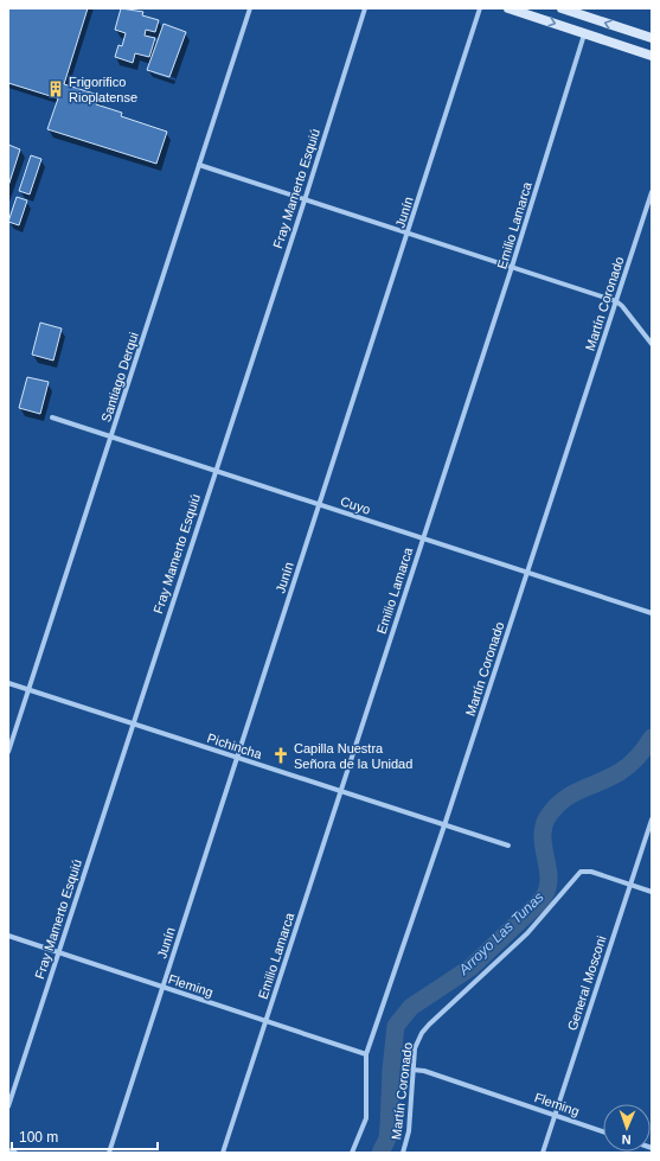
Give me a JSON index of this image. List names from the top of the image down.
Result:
{
  "streets": {
    "street": [
      "Fray Mamerto Esquiú",
      "Junín",
      "Emilio Lamarca",
      "Martín Coronado",
      "Santiago Derqui",
      "Cuyo",
      "Pichincha",
      "General Mosconi",
      "Fleming"
    ]
  },
  "crossings": [
    ["Fray Mamerto Esquiú", "Cuyo"],
    ["Fray Mamerto Esquiú", "Pichincha"],
    ["Fray Mamerto Esquiú", "Fleming"],
    ["Junín", "Cuyo"],
    ["Junín", "Pichincha"],
    ["Junín", "Fleming"],
    ["Emilio Lamarca", "Cuyo"],
    ["Emilio Lamarca", "Pichincha"],
    ["Emilio Lamarca", "Fleming"],
    ["Martín Coronado", "Cuyo"],
    ["Martín Coronado", "Pichincha"],
    ["Martín Coronado", "General Mosconi"],
    ["Martín Coronado", "Fleming"],
    ["Santiago Derqui", "Cuyo"],
    ["Santiago Derqui", "Pichincha"],
    ["General Mosconi", "Fleming"]
  ],
  "water": ["Arroyo Las Tunas"],
  "places": {
    "building": ["Frigorifico Rioplatense"],
    "church": ["Capilla Nuestra Señora de la Unidad"]
  },
  "scale_bar": "100 m",
  "north": "bottom"
}
